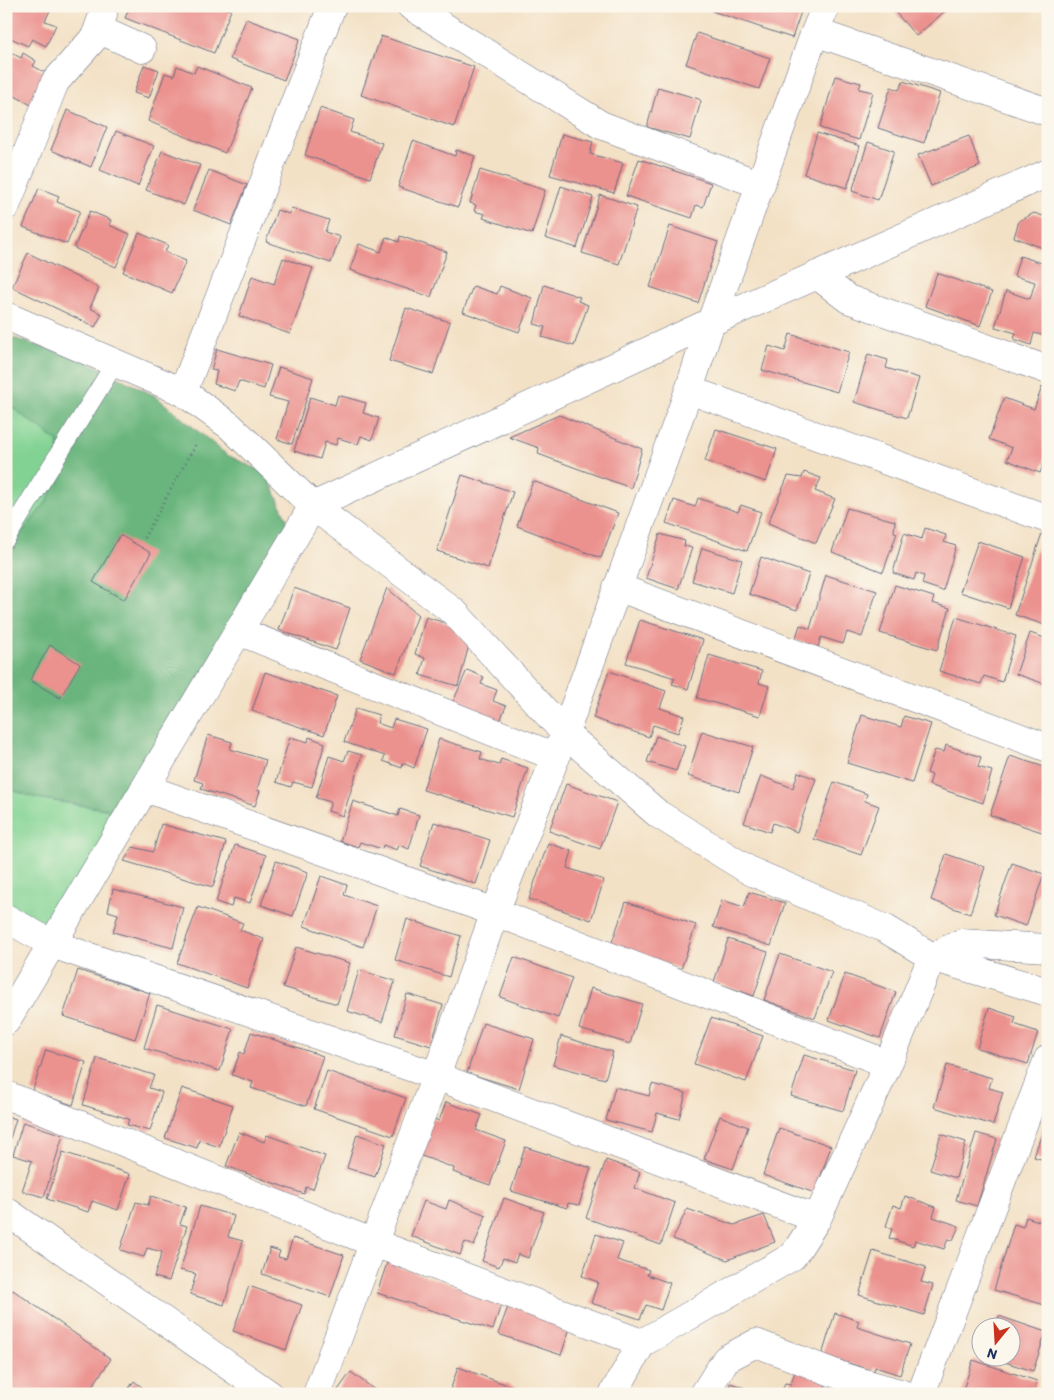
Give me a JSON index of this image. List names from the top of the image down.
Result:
{
  "north": "bottom"
}
